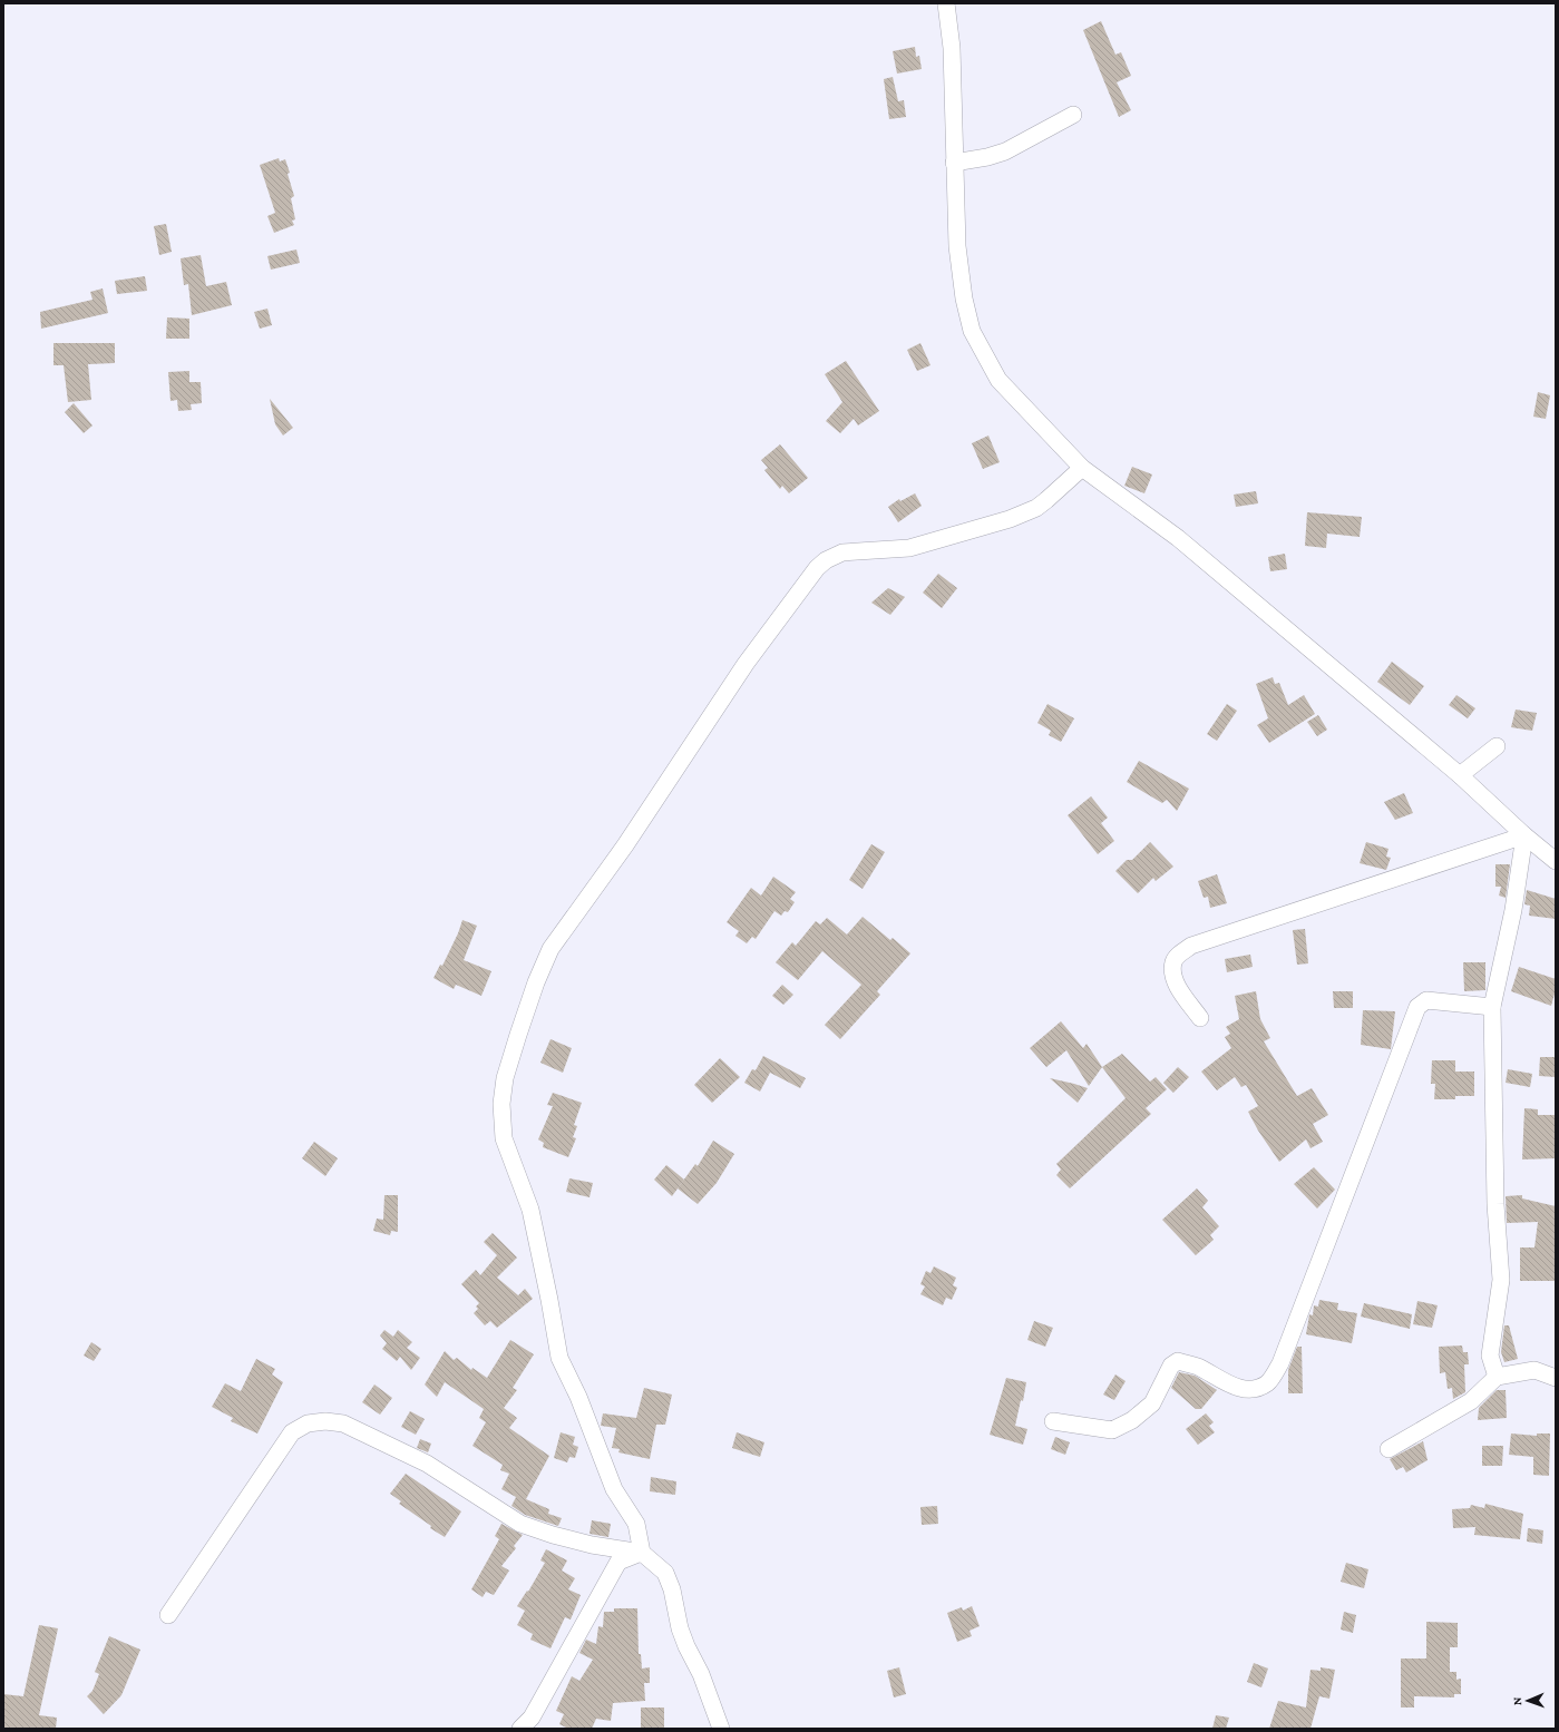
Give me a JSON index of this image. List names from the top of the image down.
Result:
{
  "north": "left"
}
